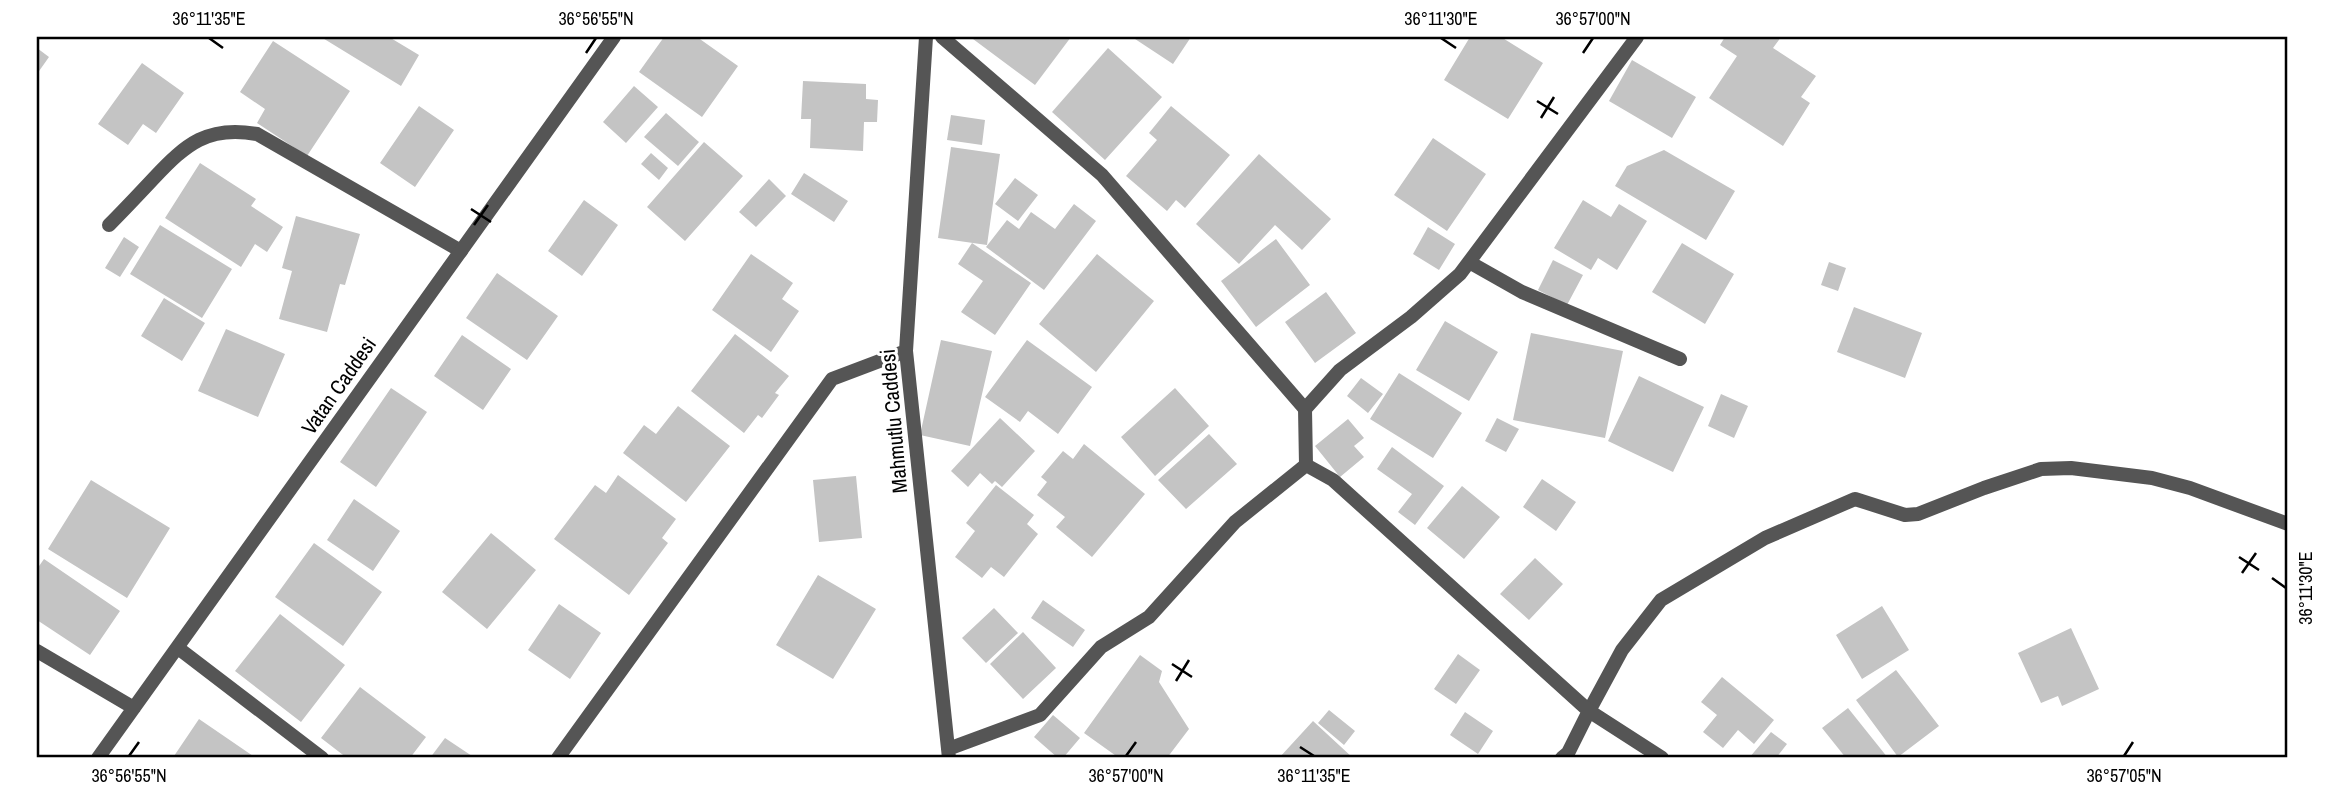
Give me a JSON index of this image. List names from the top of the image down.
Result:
{
  "streets": {
    "street": ["Vatan Caddesi", "Mahmutlu Caddesi"]
  },
  "coordinates": [
    "36°11'35\"E",
    "36°56'55\"N",
    "36°11'30\"E",
    "36°57'00\"N",
    "36°57'05\"N"
  ]
}
